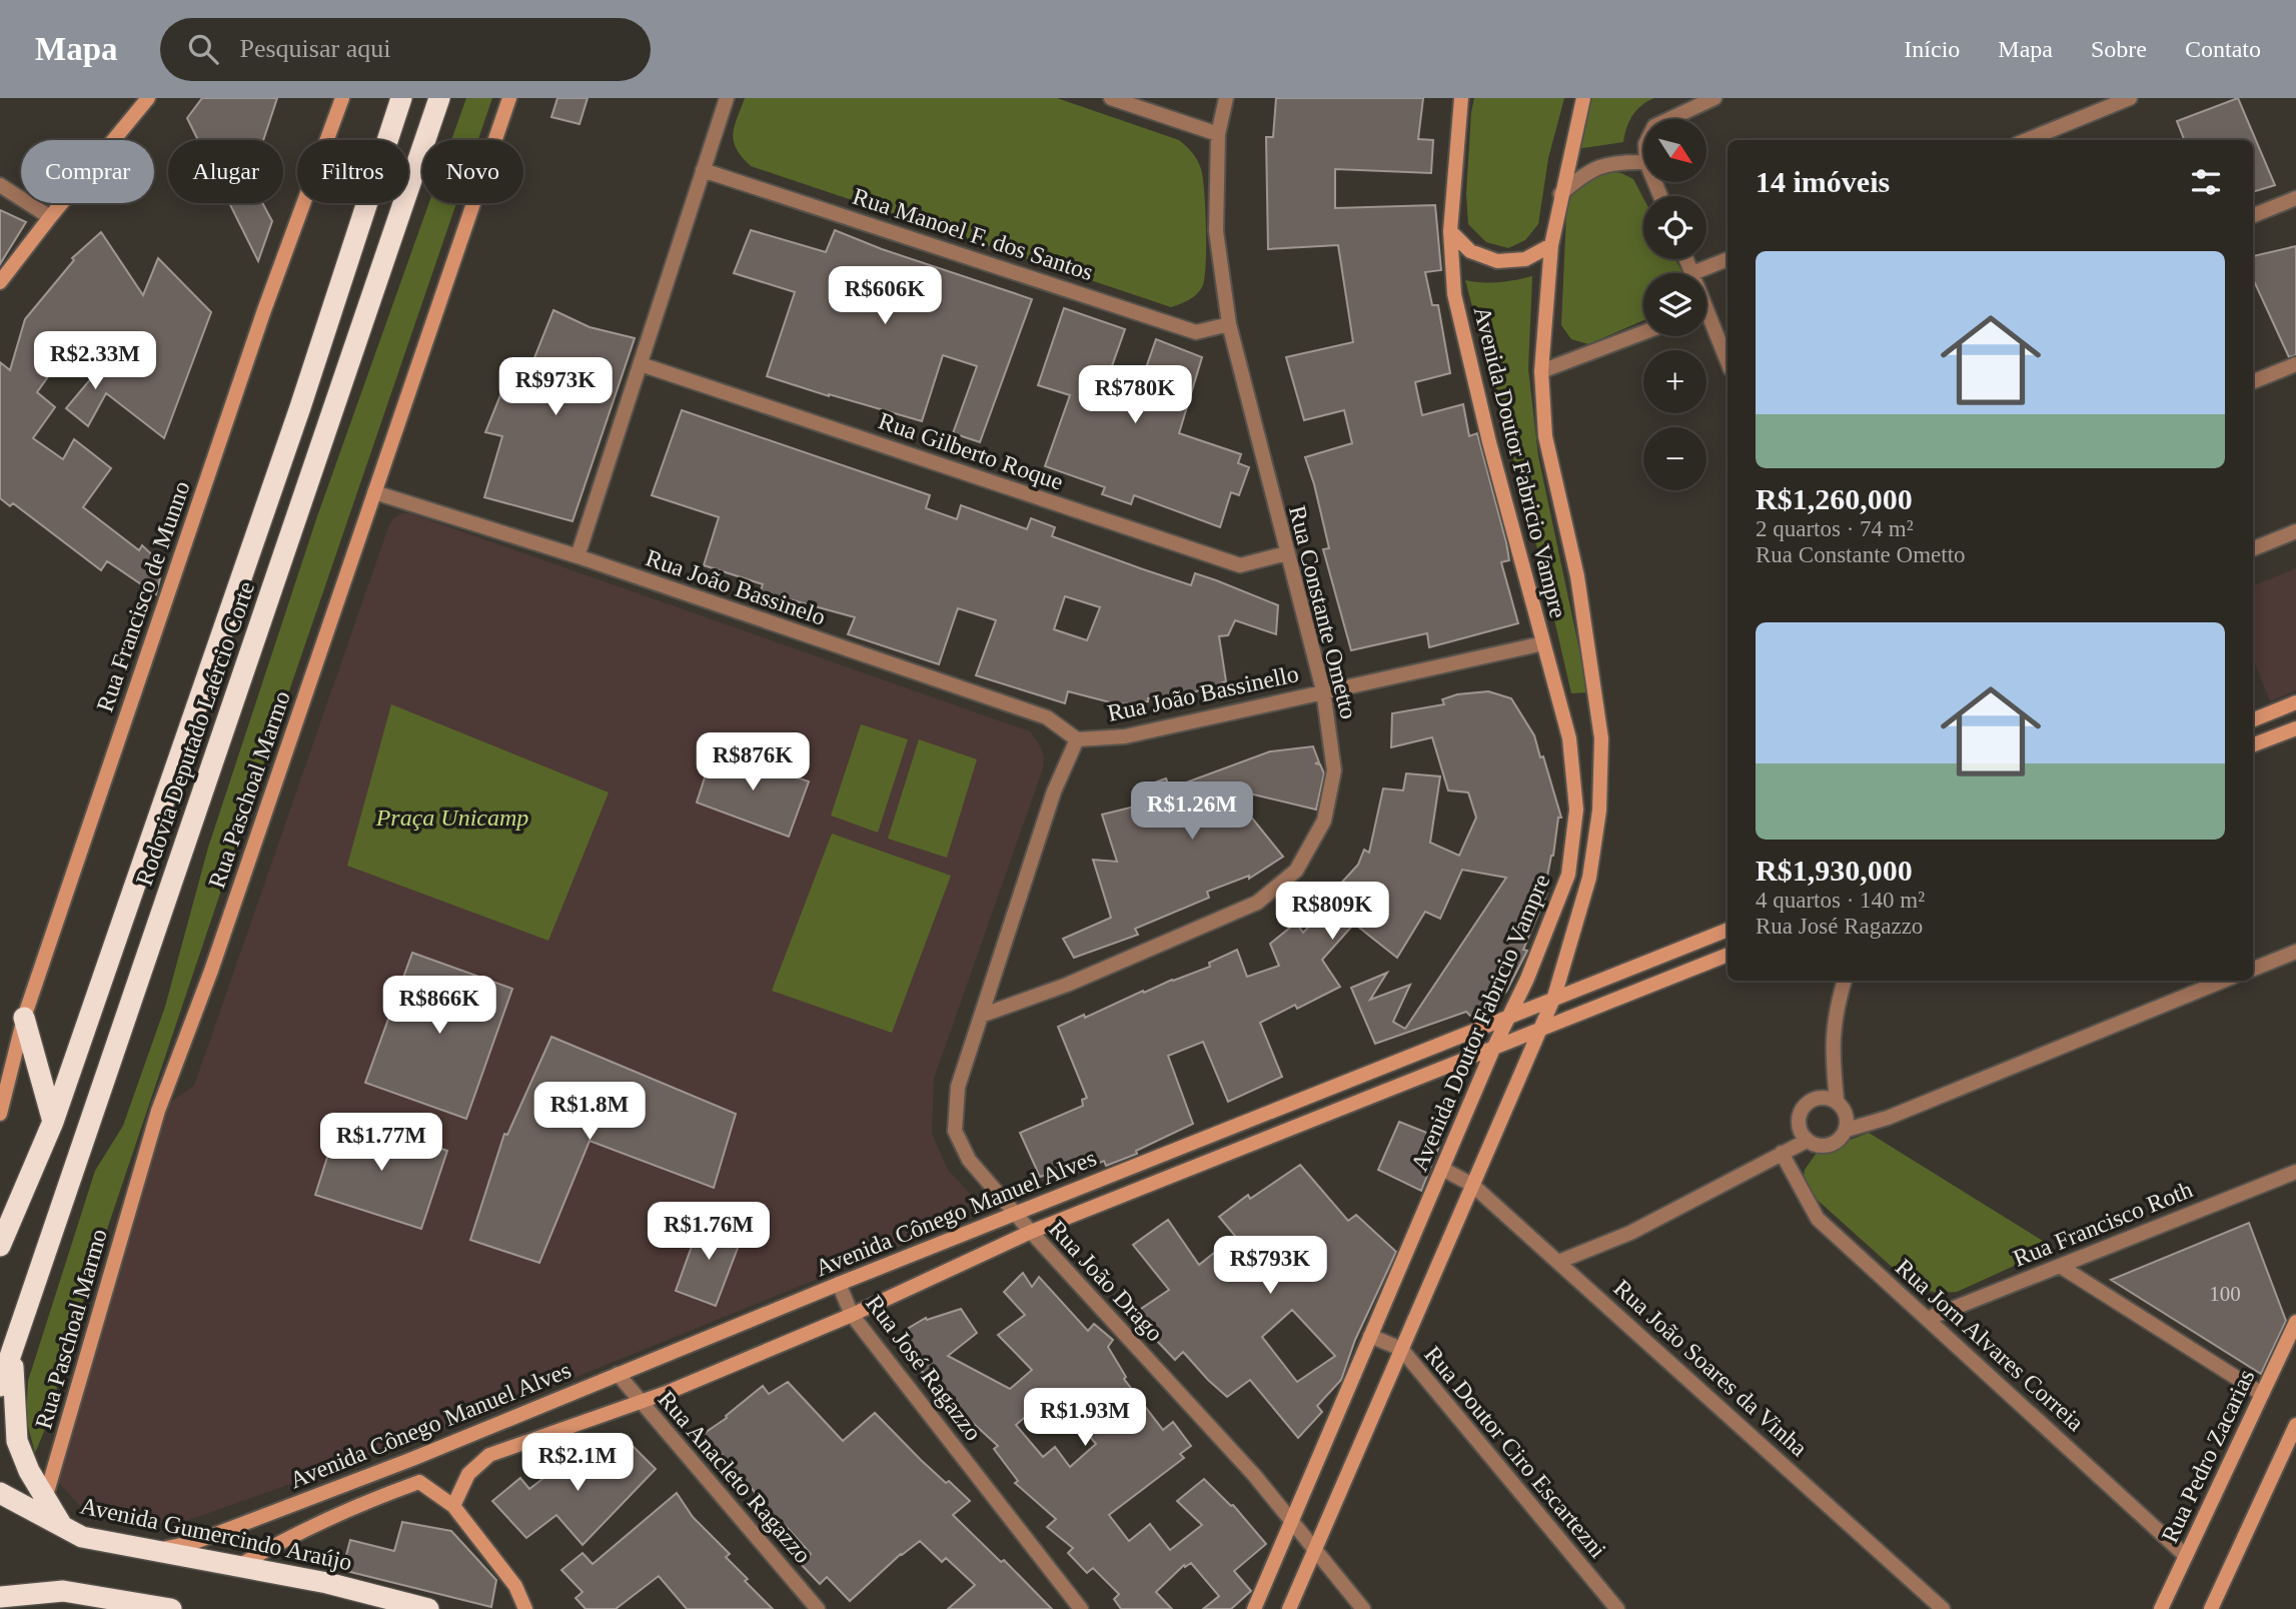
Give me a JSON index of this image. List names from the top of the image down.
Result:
{
  "streets": {
    "highway": ["Rodovia Deputado Laércio Corte", "Avenida Gumercindo Araújo"],
    "street": [
      "Rua Manoel F. dos Santos",
      "Rua Gilberto Roque",
      "Avenida Doutor Fabricio Vampre",
      "Rua João Bassinelo",
      "Rua Francisco de Munno",
      "Rua Constante Ometto",
      "Rua João Bassinello",
      "Rua Paschoal Marmo",
      "Avenida Cônego Manuel Alves",
      "Rua Francisco Roth",
      "Rua João Drago",
      "Rua Jorn Alvares Correia",
      "Rua José Ragazzo",
      "Rua João Soares da Vinha",
      "Rua Doutor Ciro Escartezni",
      "Rua Pedro Zacarias",
      "Rua Anacleto Ragazzo"
    ]
  },
  "crossings": [
    ["Rua Manoel F. dos Santos", "Rua Constante Ometto"],
    ["Rua Gilberto Roque", "Rua Constante Ometto"],
    ["Avenida Doutor Fabricio Vampre", "Rua João Bassinello"],
    ["Avenida Doutor Fabricio Vampre", "Avenida Cônego Manuel Alves"],
    ["Avenida Doutor Fabricio Vampre", "Rua João Drago"],
    ["Avenida Doutor Fabricio Vampre", "Rua João Soares da Vinha"],
    ["Avenida Doutor Fabricio Vampre", "Rua Doutor Ciro Escartezni"],
    ["Rua João Bassinelo", "Rua João Bassinello"],
    ["Rua João Bassinelo", "Rua Paschoal Marmo"],
    ["Rua João Bassinelo", "Rua João Drago"],
    ["Rua Constante Ometto", "Rua João Bassinello"],
    ["Rua Constante Ometto", "Rua João Drago"],
    ["Rua João Bassinello", "Rua João Drago"],
    ["Avenida Cônego Manuel Alves", "Rua João Drago"],
    ["Avenida Cônego Manuel Alves", "Rua José Ragazzo"],
    ["Avenida Cônego Manuel Alves", "Rua Anacleto Ragazzo"],
    ["Avenida Cônego Manuel Alves", "Avenida Gumercindo Araújo"],
    ["Rua Francisco Roth", "Rua Jorn Alvares Correia"],
    ["Rua Jorn Alvares Correia", "Rua Pedro Zacarias"]
  ],
  "parks": ["Praça Unicamp"],
  "house_numbers": ["100"],
  "north": "bottom right",
  "page": {
    "header": "Mapa",
    "search": "Pesquisar aqui",
    "nav": [
      "Início",
      "Mapa",
      "Sobre",
      "Contato"
    ],
    "map_buttons": ["+", "−"],
    "chip": [
      "Comprar",
      "Alugar",
      "Filtros",
      "Novo"
    ],
    "heading": "14 imóveis",
    "list": [
      {
        "name": "R$1,260,000",
        "note": "2 quartos · 74 m² · Rua Constante Ometto"
      },
      {
        "name": "R$1,930,000",
        "note": "4 quartos · 140 m² · Rua José Ragazzo"
      }
    ],
    "price": [
      "R$606K",
      "R$2.33M",
      "R$973K",
      "R$780K",
      "R$876K",
      "R$1.26M",
      "R$809K",
      "R$866K",
      "R$1.8M",
      "R$1.77M",
      "R$1.76M",
      "R$793K",
      "R$1.93M",
      "R$2.1M"
    ]
  }
}
